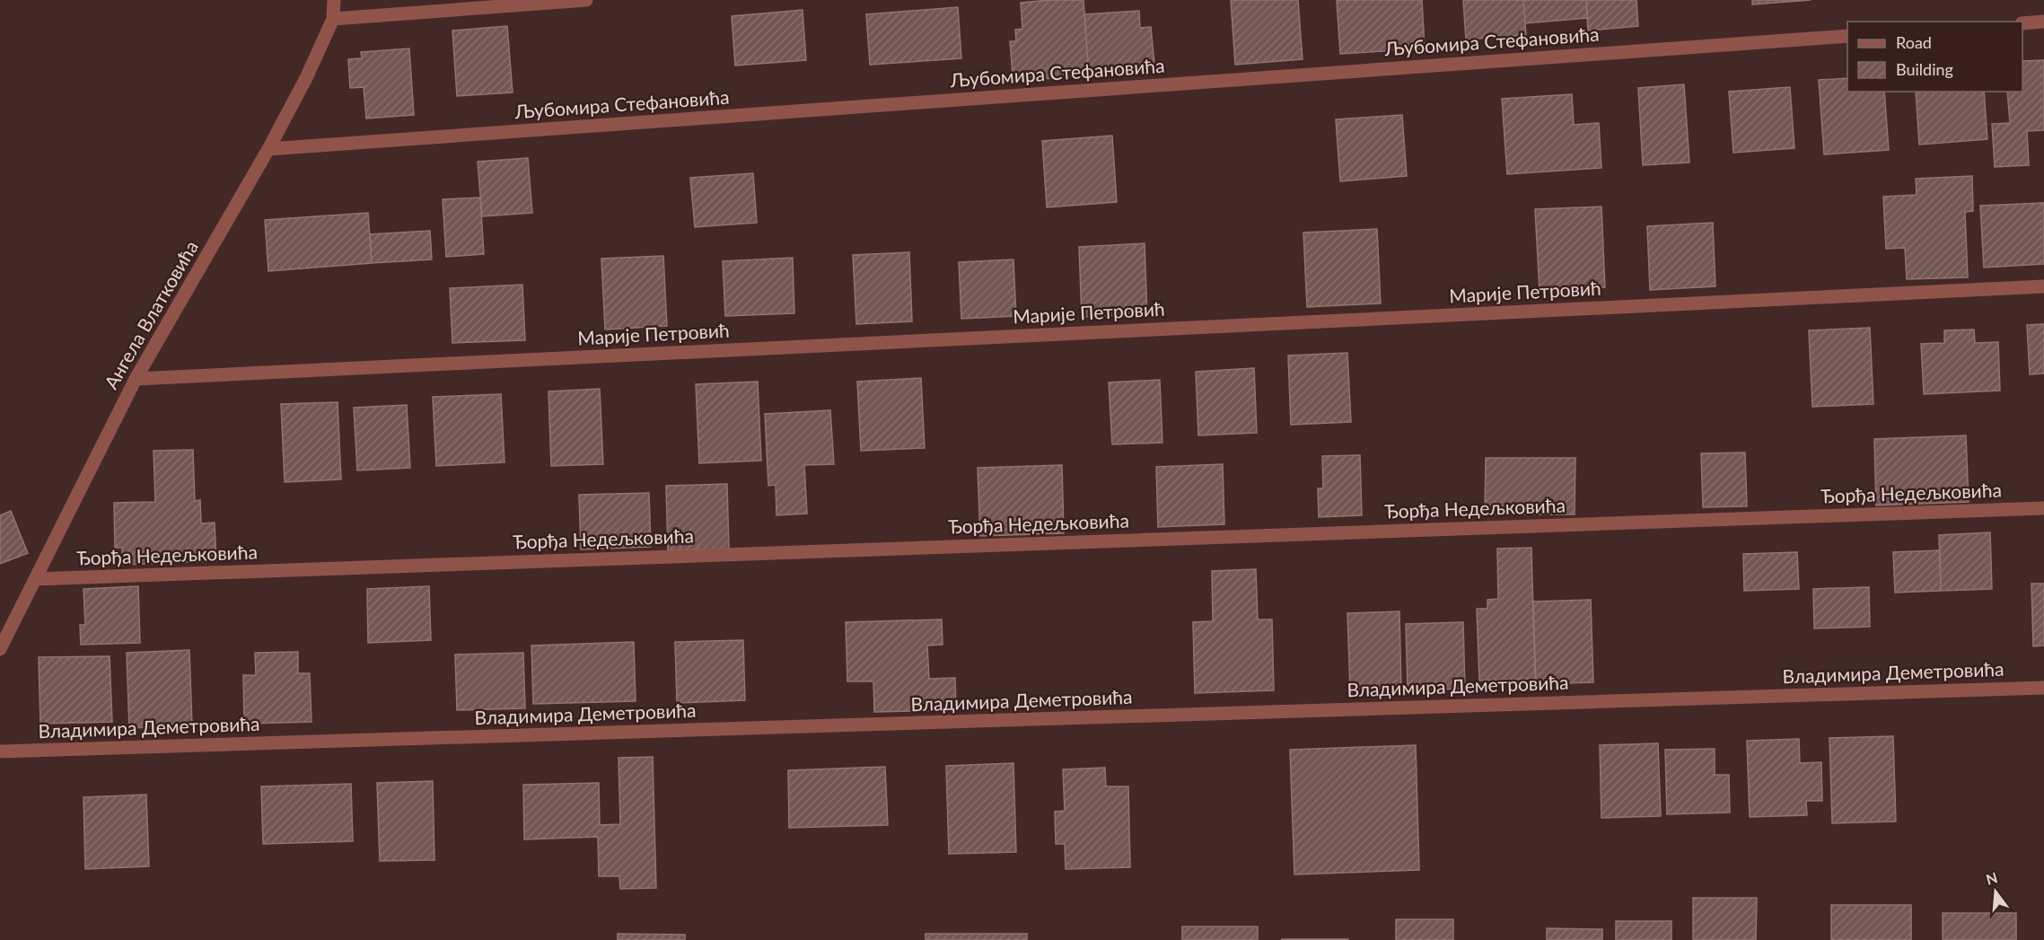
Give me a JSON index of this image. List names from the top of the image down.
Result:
{
  "streets": {
    "street": [
      "Љубомира Стефановића",
      "Марије Петровић",
      "Ангела Влатковића",
      "Ђорђа Недељковића",
      "Владимира Деметровића"
    ]
  },
  "crossings": [
    ["Љубомира Стефановића", "Ангела Влатковића"],
    ["Марије Петровић", "Ангела Влатковића"],
    ["Ангела Влатковића", "Ђорђа Недељковића"]
  ],
  "legend": ["Road", "Building"],
  "north": "top"
}
